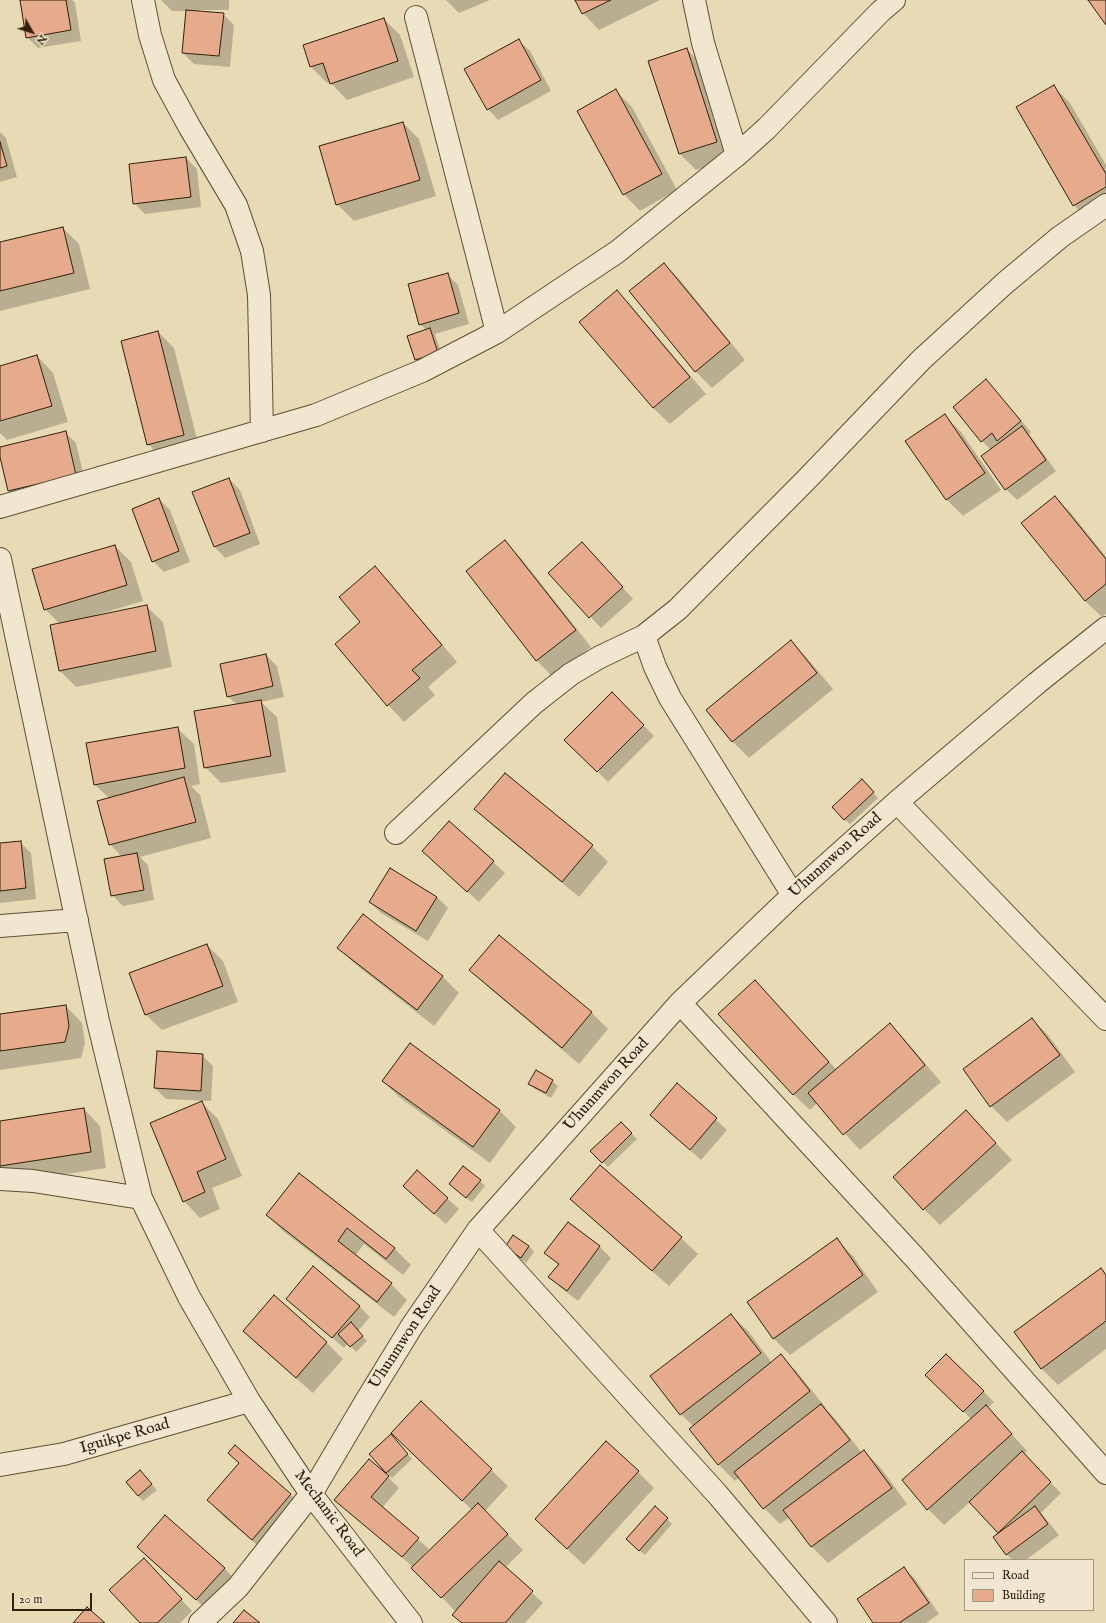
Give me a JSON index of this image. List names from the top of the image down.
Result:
{
  "streets": {
    "street": ["Uhunmwon Road", "Iguikpe Road", "Mechanic Road"]
  },
  "crossings": [
    ["Uhunmwon Road", "Mechanic Road"],
    ["Iguikpe Road", "Mechanic Road"]
  ],
  "legend": ["Road", "Building"],
  "scale_bar": "20 m",
  "north": "bottom right"
}
